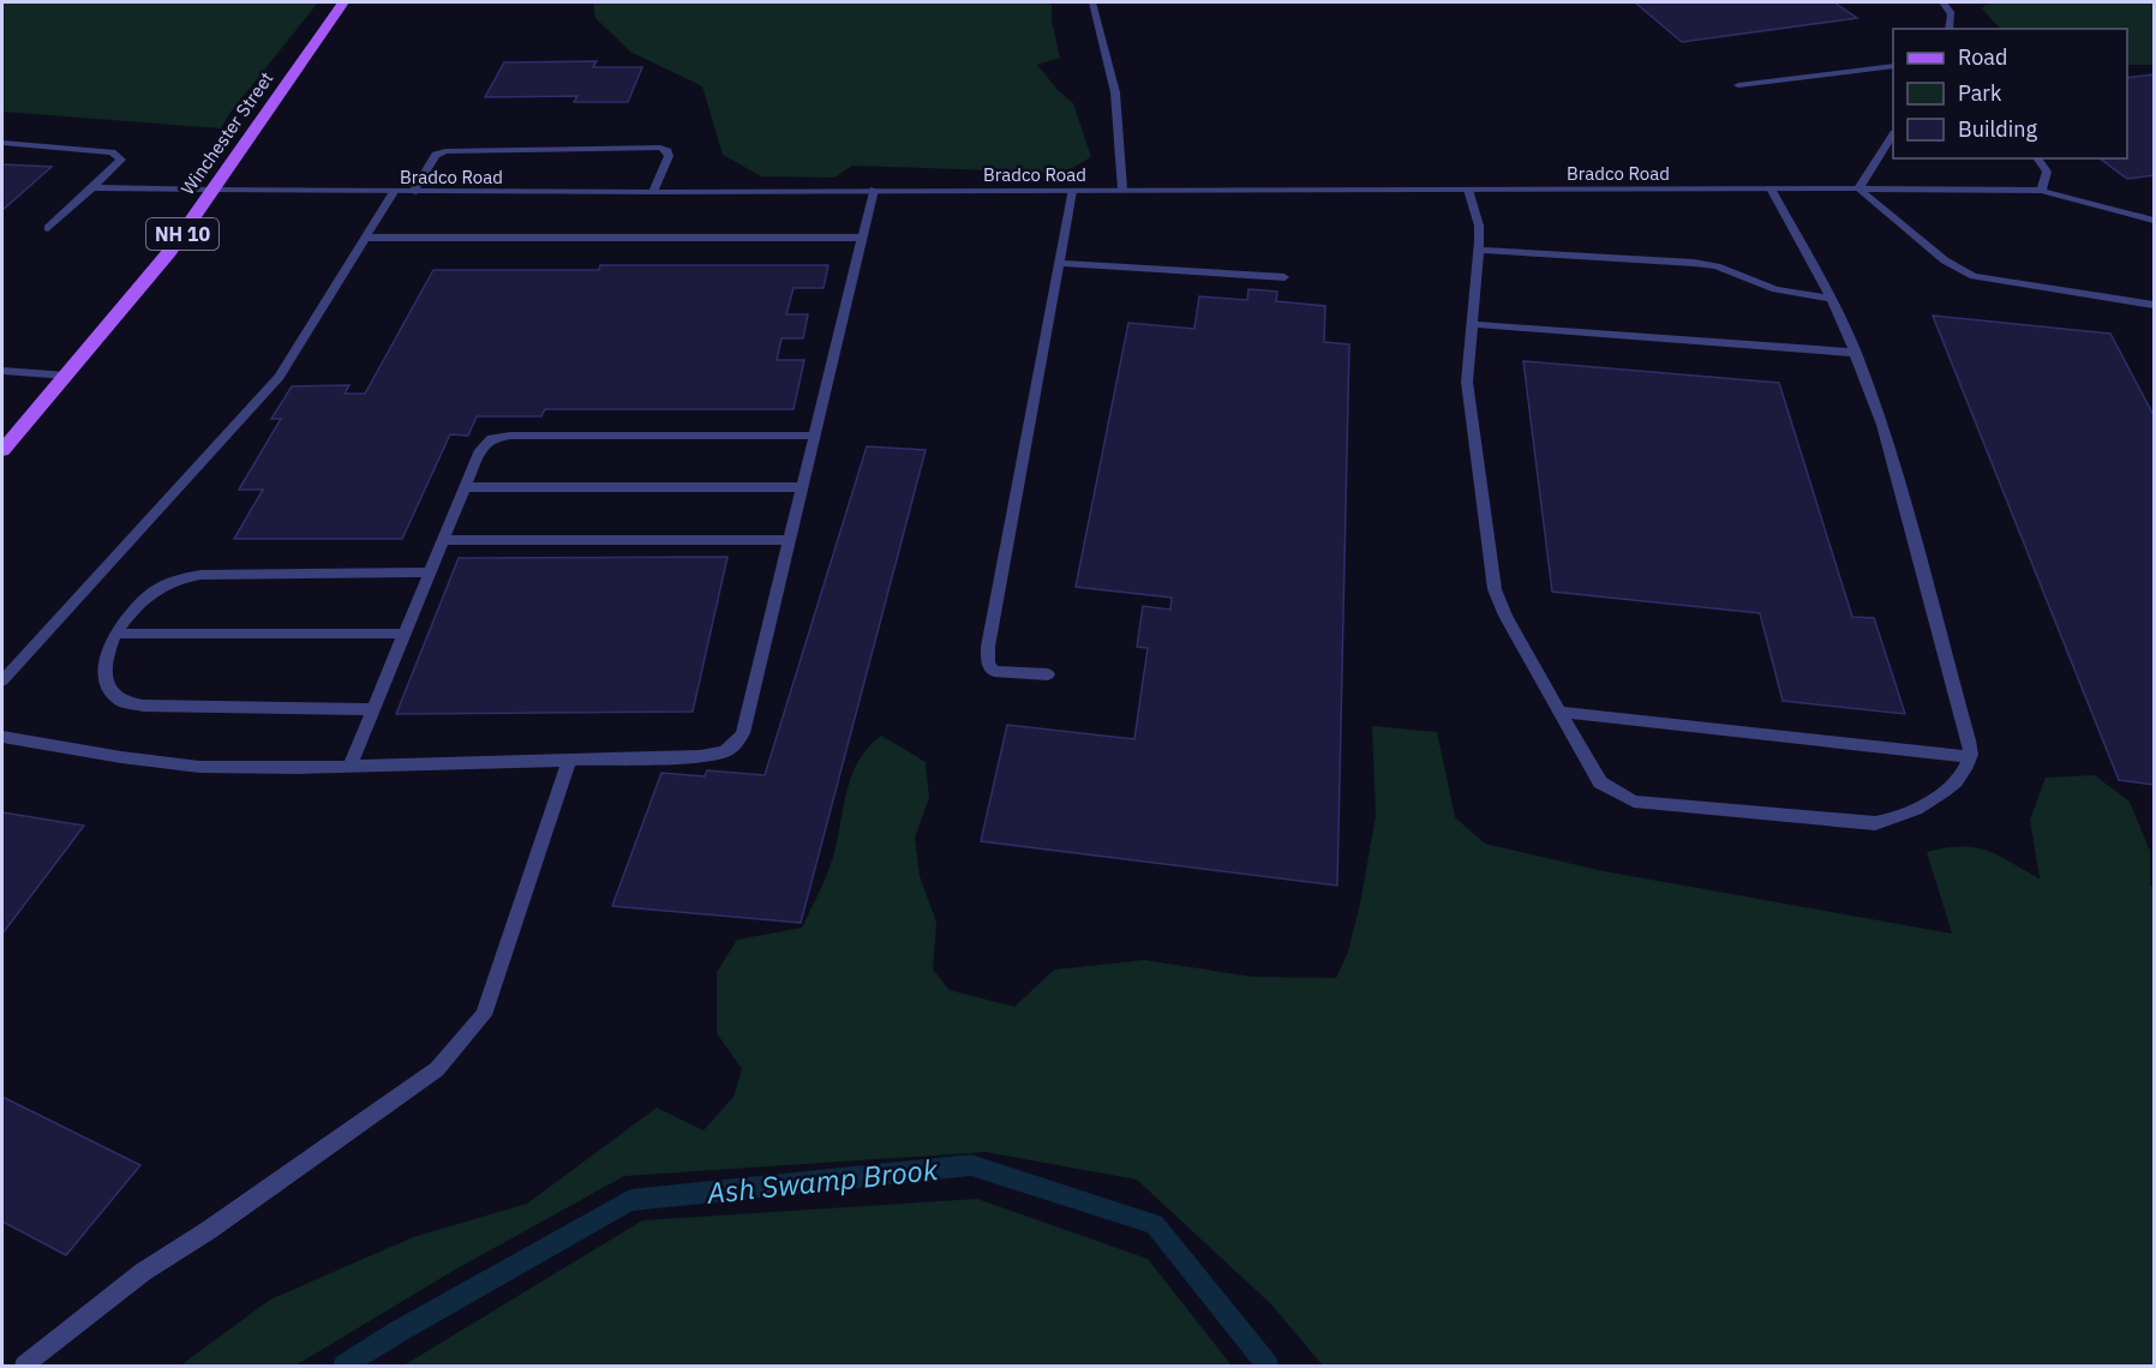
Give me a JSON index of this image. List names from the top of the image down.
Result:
{
  "streets": {
    "main road": ["Winchester Street", "NH 10"],
    "street": ["Bradco Road"]
  },
  "crossings": [
    ["Winchester Street", "Bradco Road"]
  ],
  "water": ["Ash Swamp Brook"],
  "legend": ["Road", "Park", "Building"]
}
